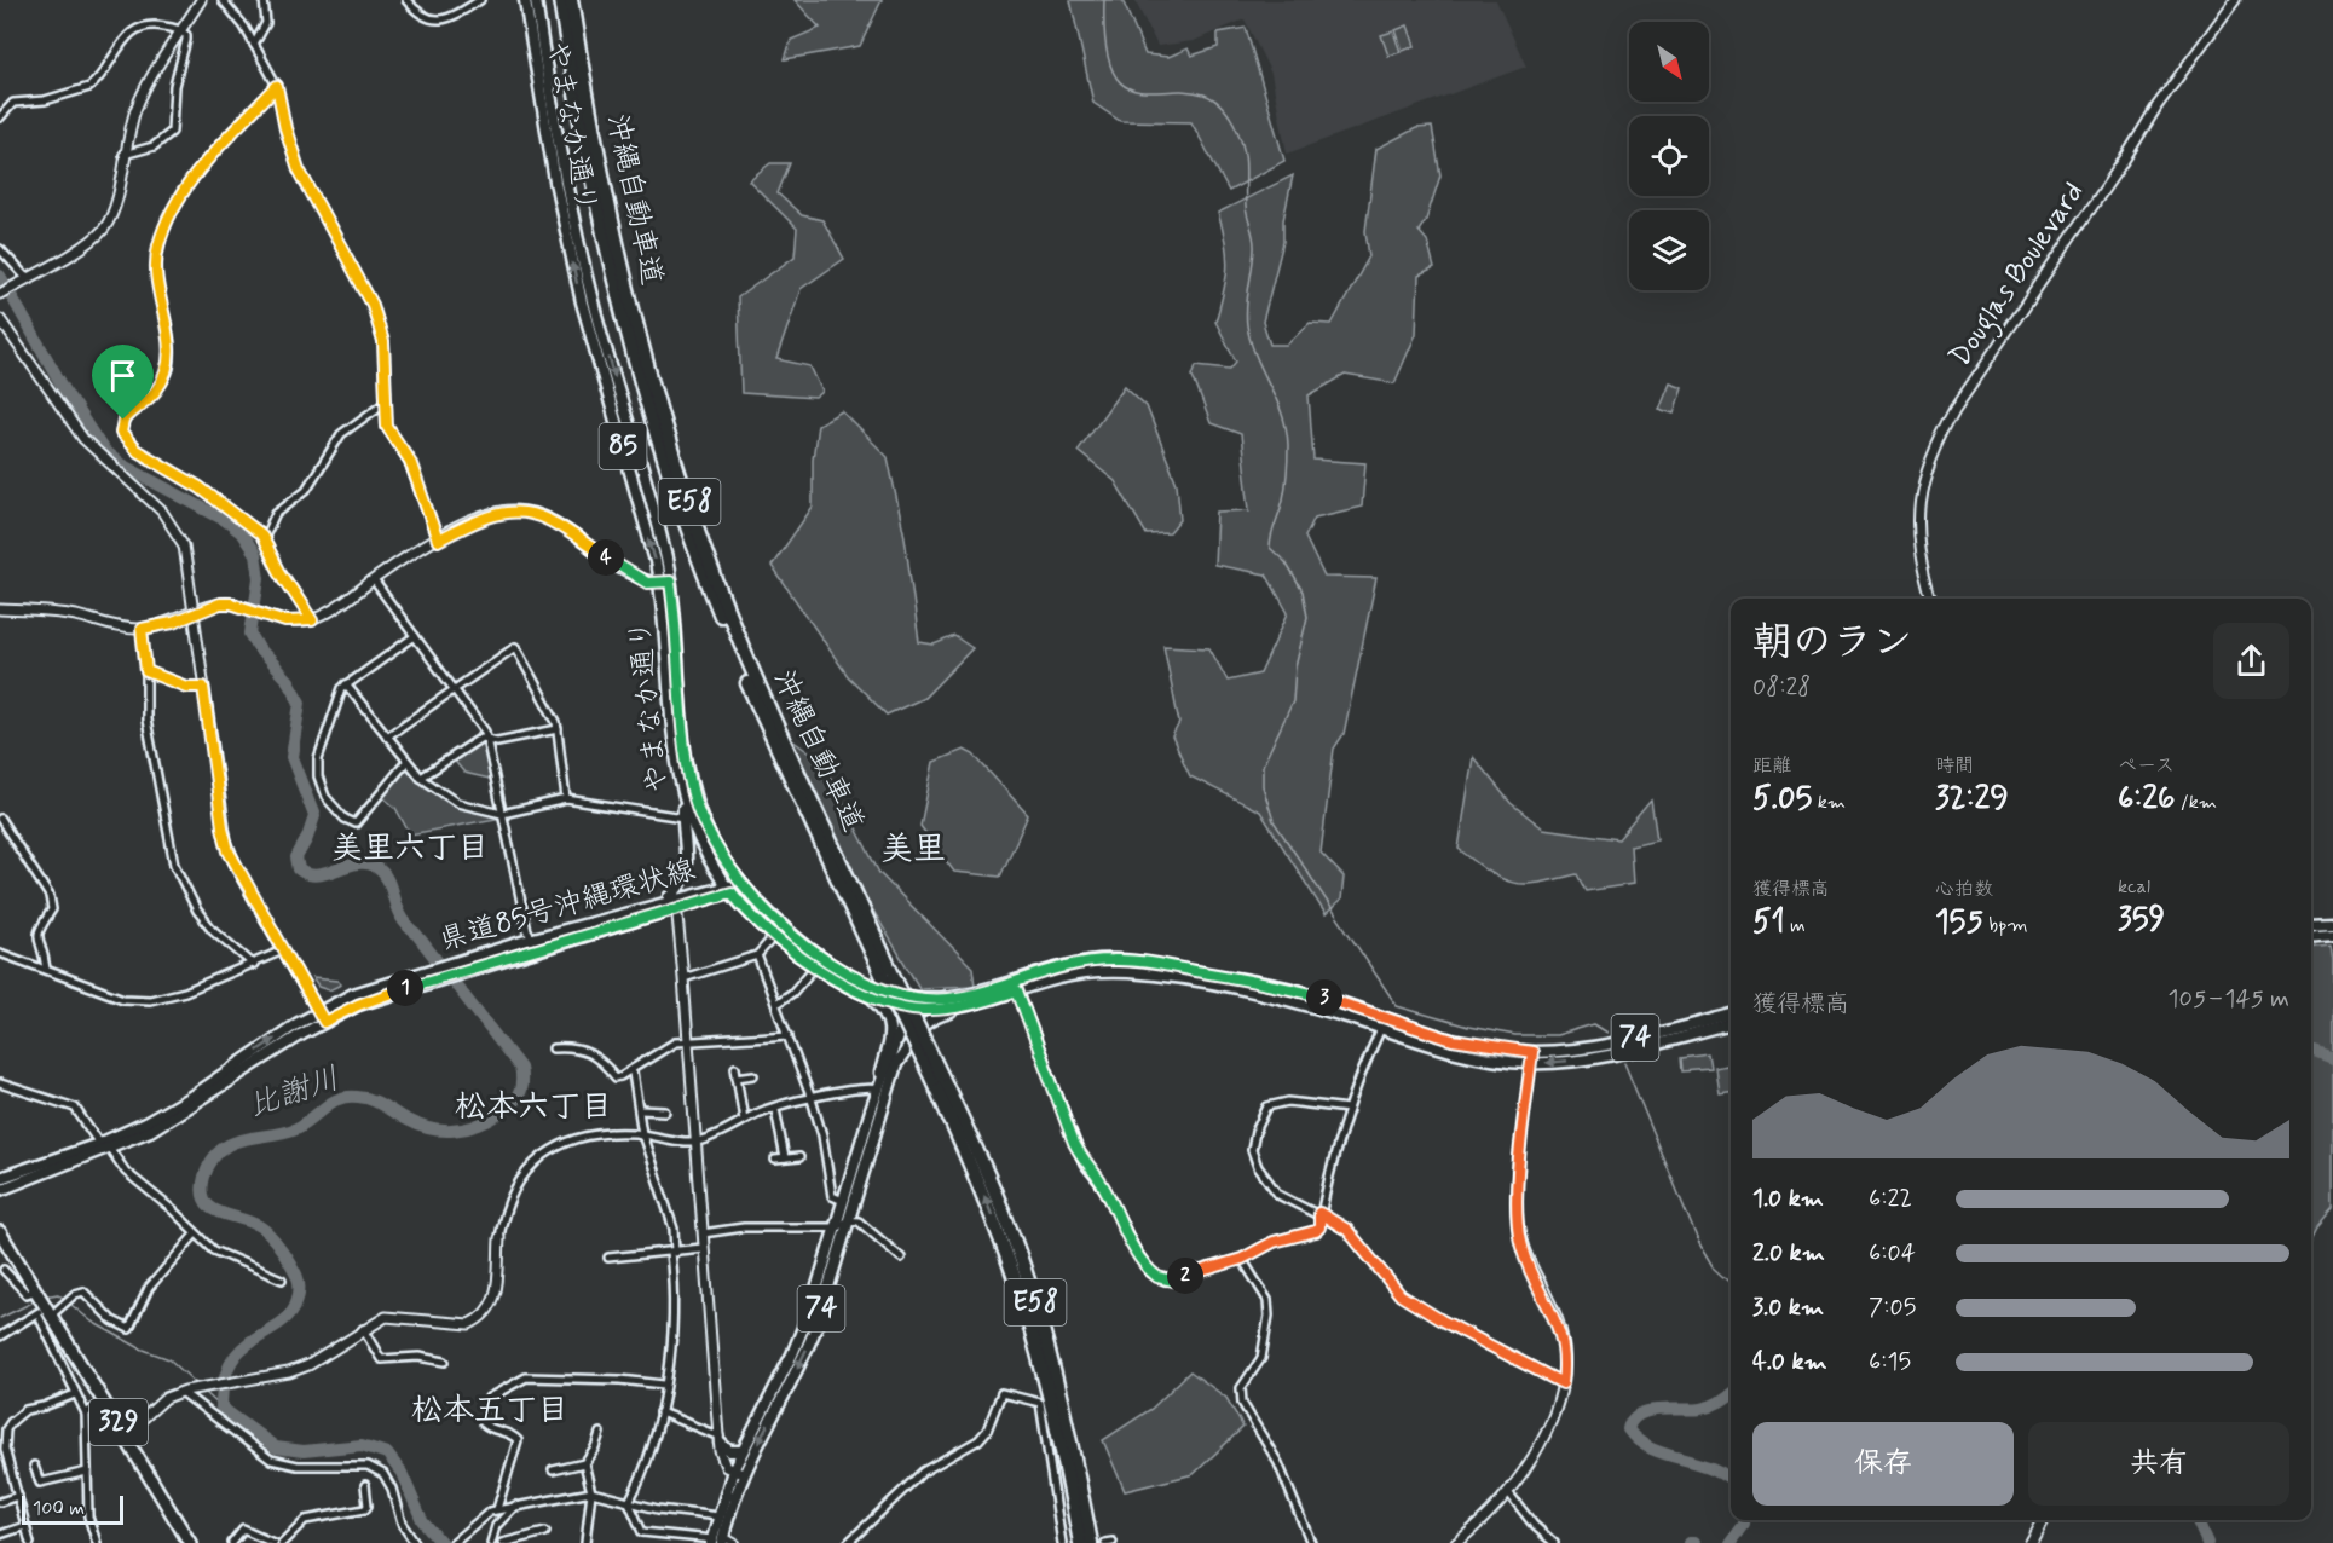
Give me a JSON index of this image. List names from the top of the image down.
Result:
{
  "streets": {
    "highway": ["沖縄自動車道", "E58", "329"],
    "main road": [
      "やまなか通り",
      "85",
      "県道85号沖縄環状線",
      "74"
    ],
    "street": ["Douglas Boulevard"]
  },
  "crossings": [
    ["やまなか通り", "県道85号沖縄環状線"],
    ["やまなか通り", "74"]
  ],
  "districts": [
    "美里六丁目",
    "美里",
    "松本六丁目",
    "松本五丁目"
  ],
  "water": ["比謝川"],
  "scale_bar": "100 m",
  "north": "bottom right",
  "page": {
    "pins": [
      "4",
      "1",
      "3",
      "2"
    ],
    "heading": ["朝のラン", "08:28"],
    "stats": [
      ["距離", "5.05 km"],
      ["時間", "32:29"],
      ["ペース", "6:26 /km"],
      ["獲得標高", "51 m"],
      ["心拍数", "155 bpm"],
      ["kcal", "359"]
    ],
    "chart": ["獲得標高", "105–145 m"],
    "list": [
      {
        "name": "1.0 km",
        "note": "6:22"
      },
      {
        "name": "2.0 km",
        "note": "6:04"
      },
      {
        "name": "3.0 km",
        "note": "7:05"
      },
      {
        "name": "4.0 km",
        "note": "6:15"
      }
    ],
    "buttons": ["保存", "共有"],
    "scale": "100 m"
  }
}
